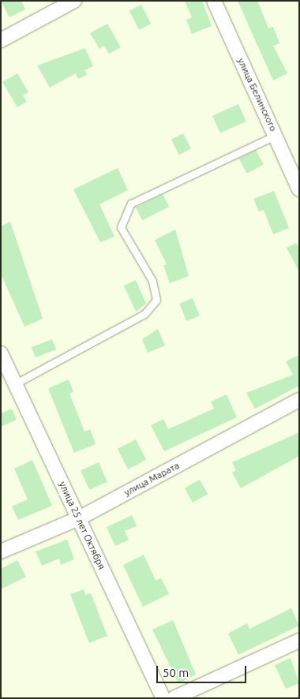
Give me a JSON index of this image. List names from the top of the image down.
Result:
{
  "streets": {
    "street": ["улица Белинского", "улица Марата", "улица 25 лет Октября"]
  },
  "crossings": [
    ["улица Марата", "улица 25 лет Октября"]
  ],
  "scale_bar": "50 m"
}
